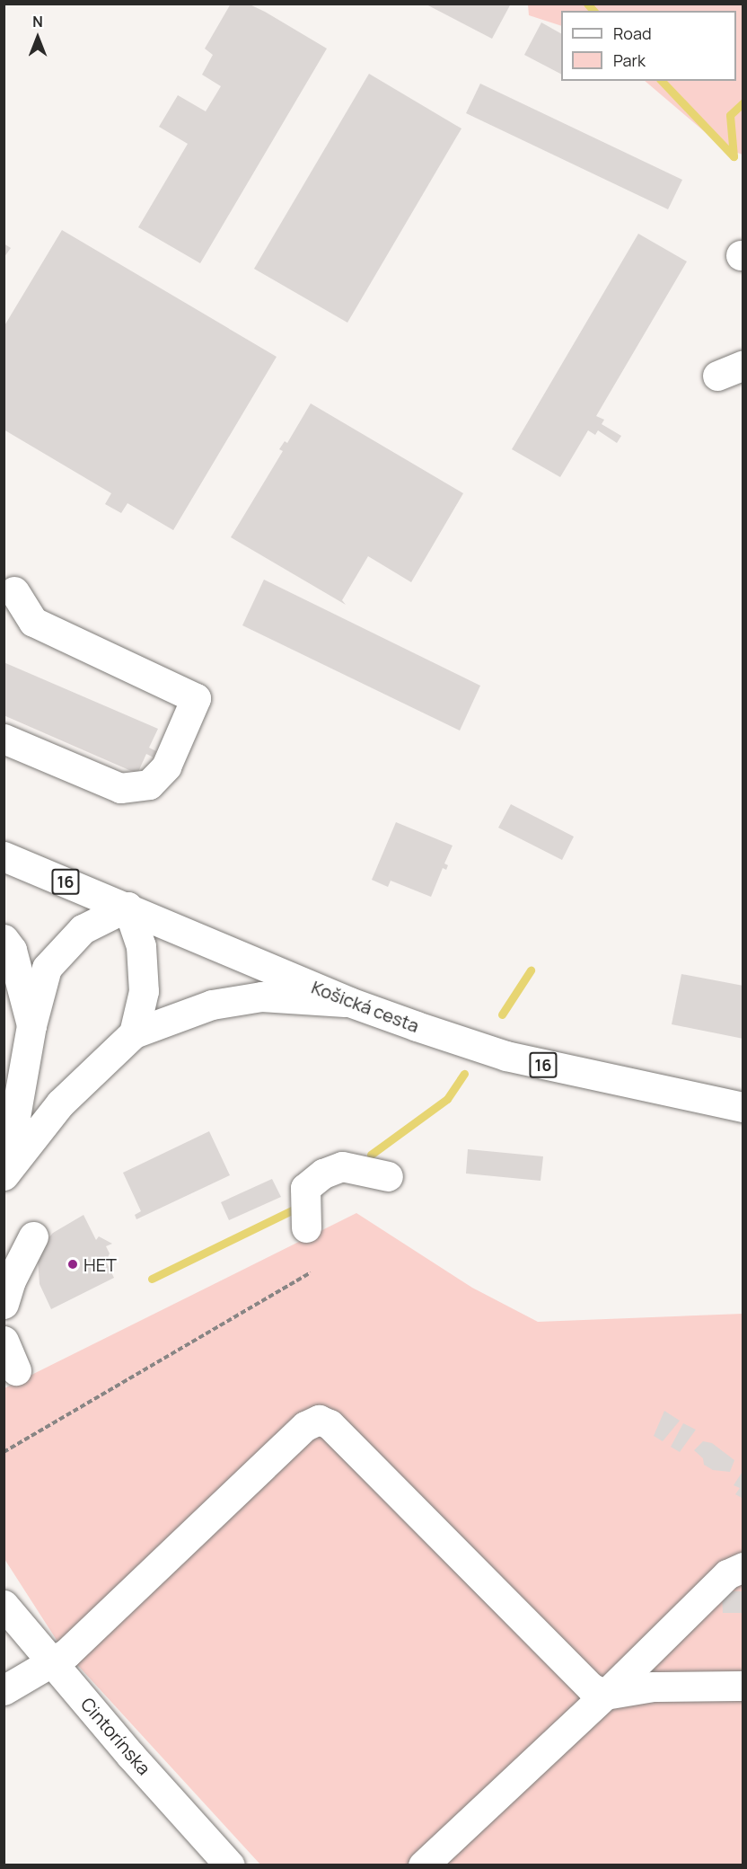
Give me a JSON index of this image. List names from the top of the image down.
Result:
{
  "streets": {
    "street": ["16", "Košická cesta", "Cintorínska"]
  },
  "places": ["HET"],
  "legend": ["Road", "Park"],
  "north": "top"
}
